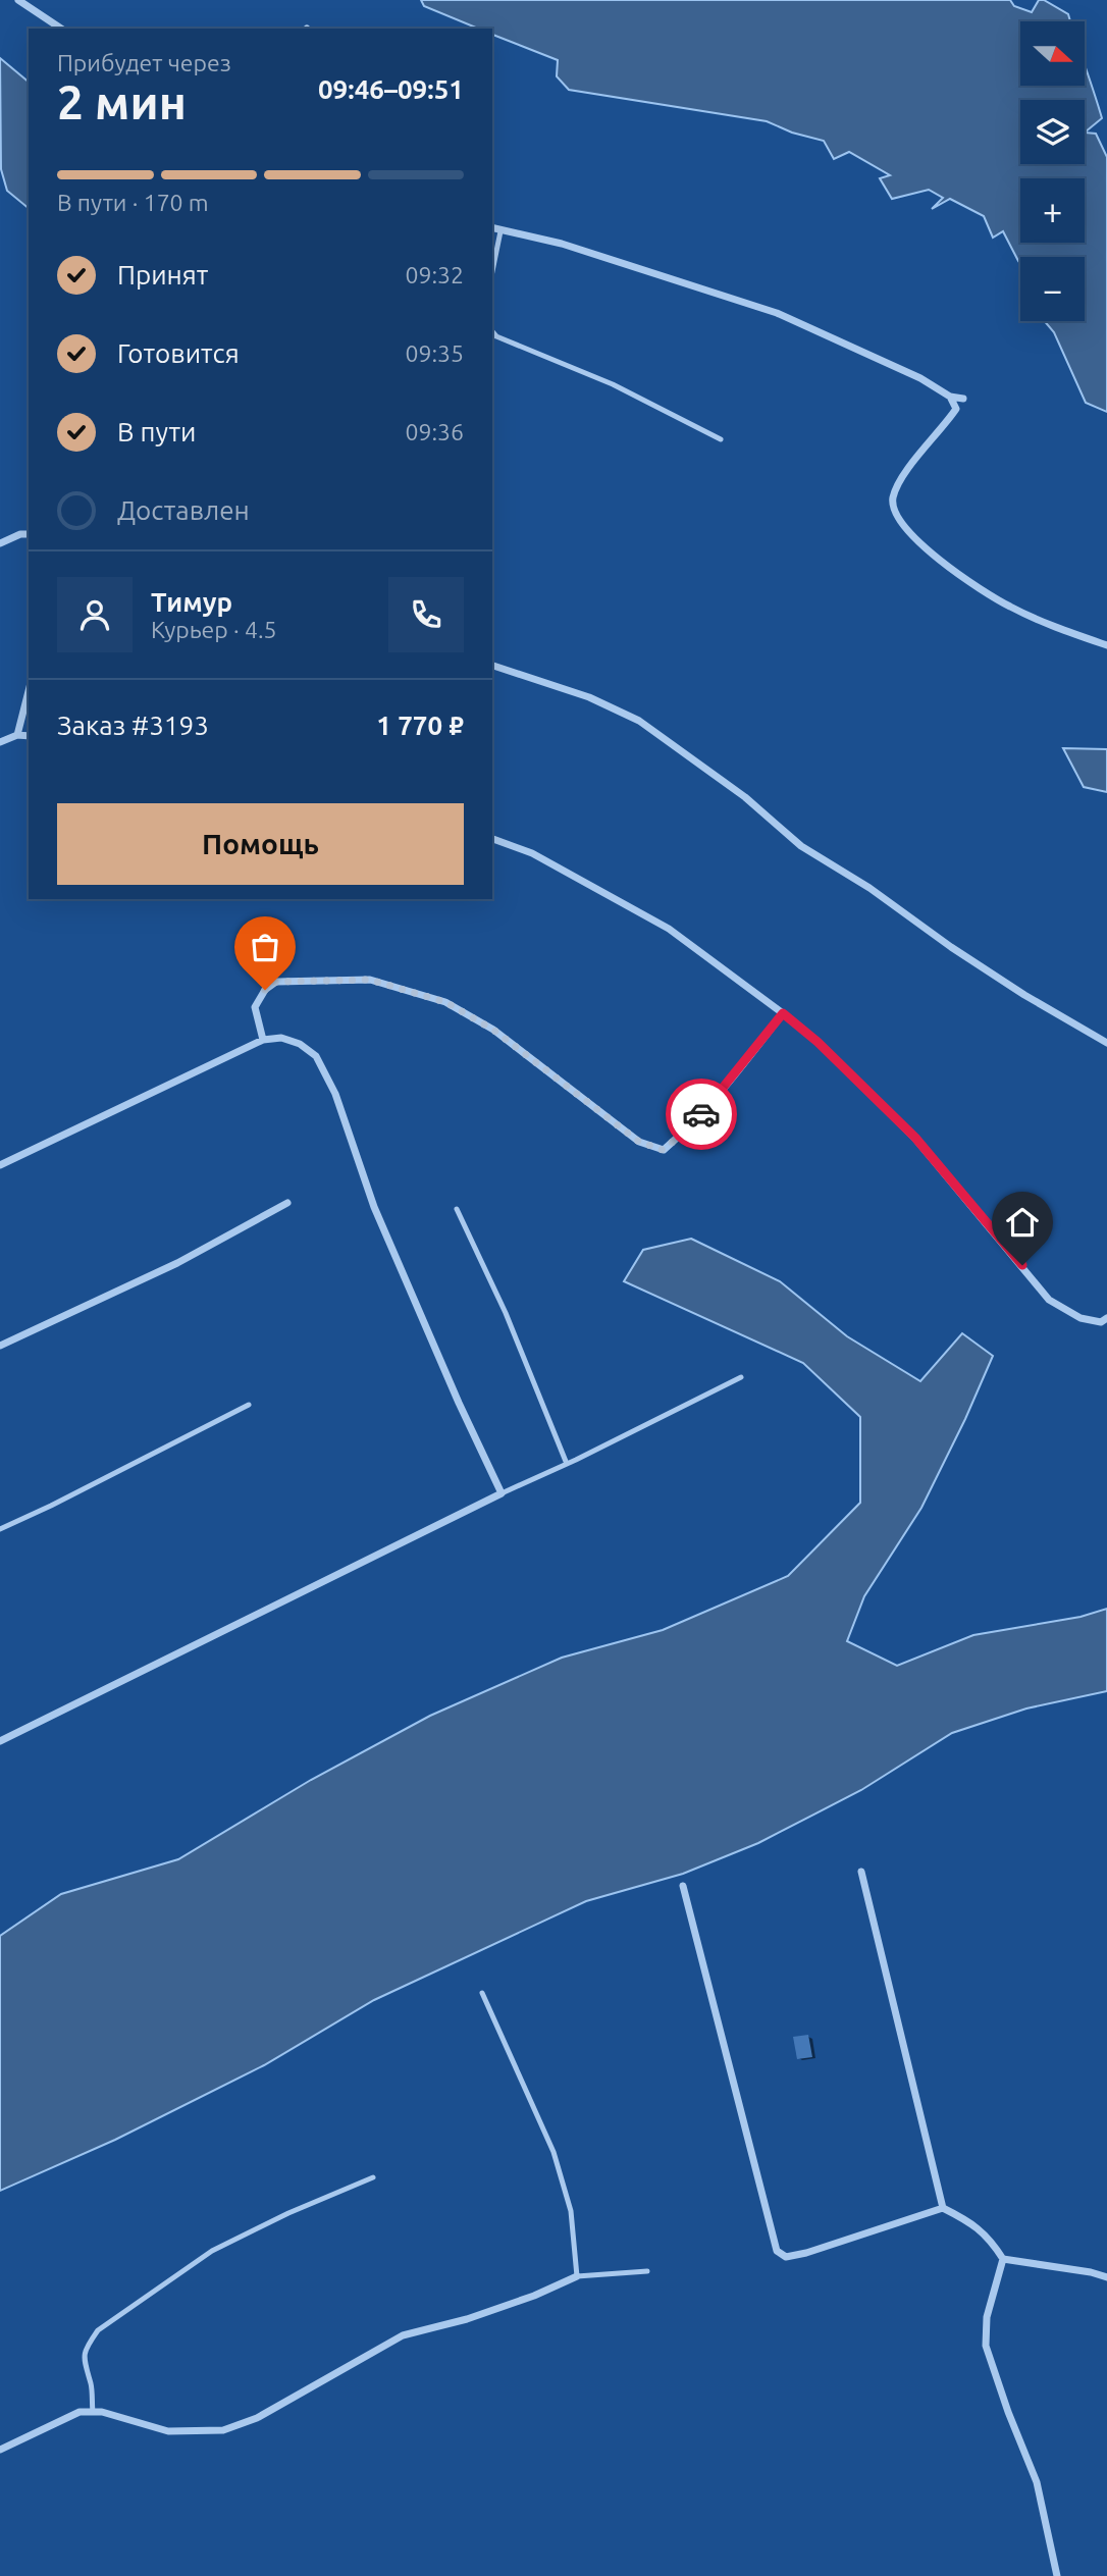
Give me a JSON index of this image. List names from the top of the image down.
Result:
{
  "north": "right",
  "page": {
    "map_buttons": ["+", "−"],
    "heading": ["2 мин", "Прибудет через", "09:46–09:51"],
    "panel": [
      "Тимур",
      "Курьер · 4.5",
      "Заказ #3193",
      "1 770 ₽"
    ],
    "bar": "В пути · 170 m",
    "list": [
      ["Принят", "09:32"],
      ["Готовится", "09:35"],
      ["В пути", "09:36"],
      "Доставлен"
    ],
    "buttons": "Помощь"
  }
}
